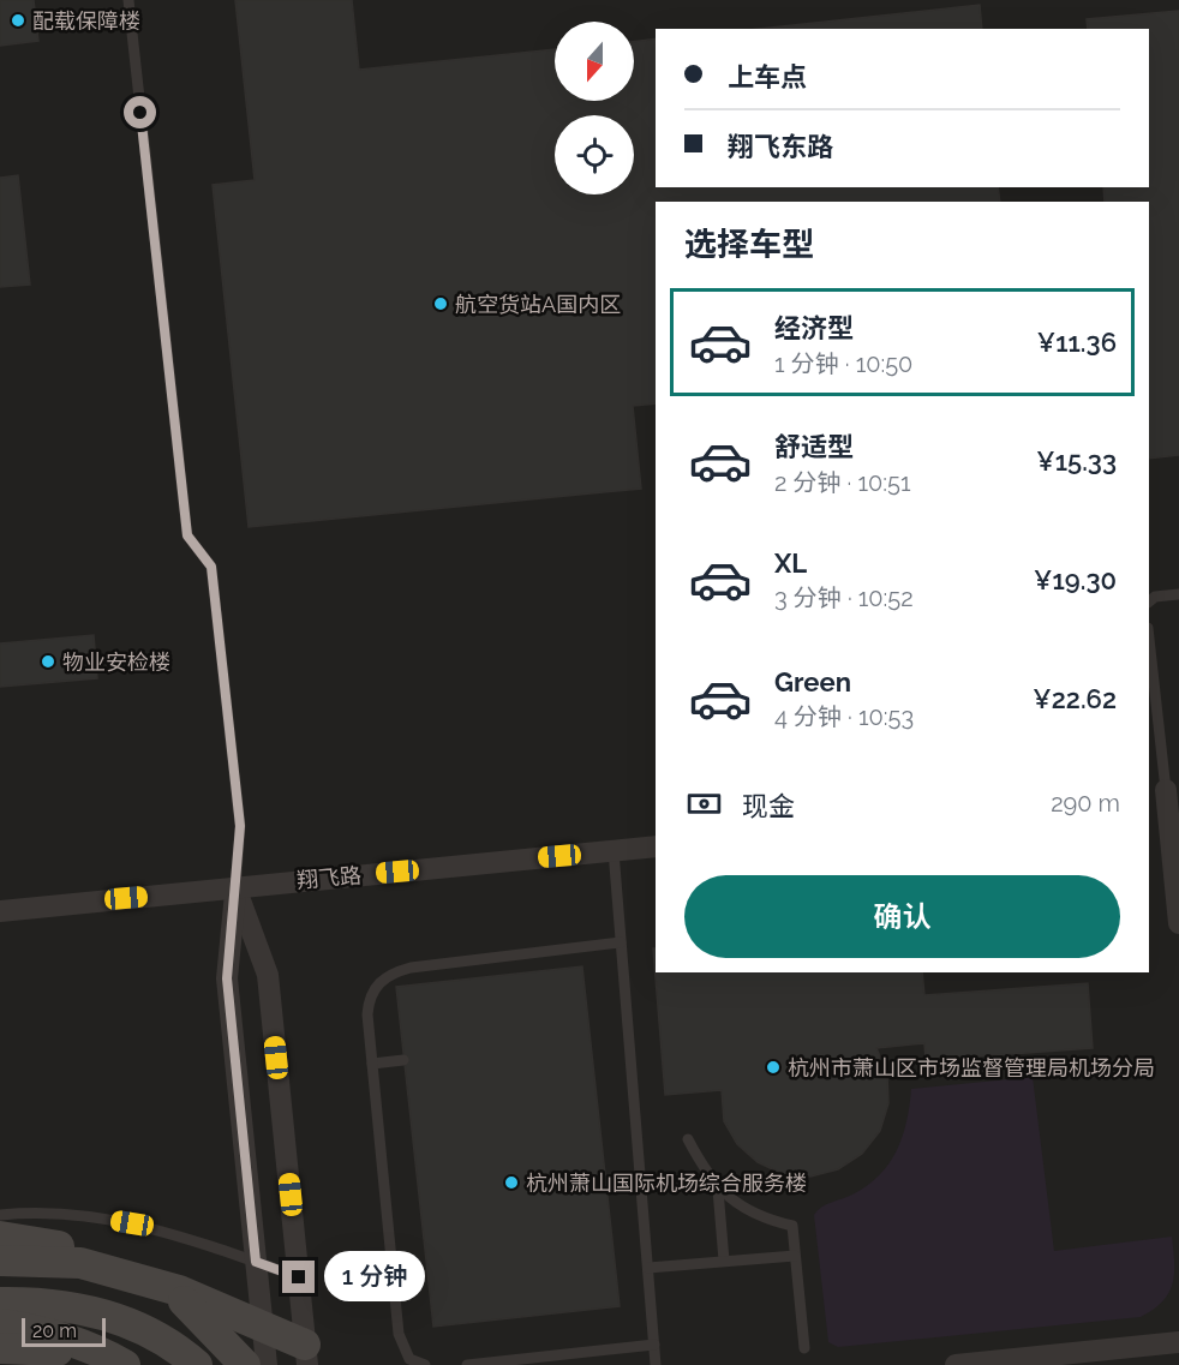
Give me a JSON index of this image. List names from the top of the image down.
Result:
{
  "streets": {
    "street": ["翔飞路"]
  },
  "places": [
    "配载保障楼",
    "航空货站A国内区",
    "物业安检楼",
    "杭州市萧山区市场监督管理局机场分局",
    "杭州萧山国际机场综合服务楼"
  ],
  "scale_bar": "20 m",
  "north": "bottom",
  "page": {
    "banner": ["上车点", "翔飞东路"],
    "heading": "选择车型",
    "list": [
      {
        "name": "经济型",
        "note": "1 分钟 · 10:50",
        "value": "¥11.36"
      },
      {
        "name": "舒适型",
        "note": "2 分钟 · 10:51",
        "value": "¥15.33"
      },
      {
        "name": "XL",
        "note": "3 分钟 · 10:52",
        "value": "¥19.30"
      },
      {
        "name": "Green",
        "note": "4 分钟 · 10:53",
        "value": "¥22.62"
      }
    ],
    "pay": ["现金", "290 m"],
    "buttons": "确认",
    "bubble": "1 分钟",
    "scale": "20 m"
  }
}
